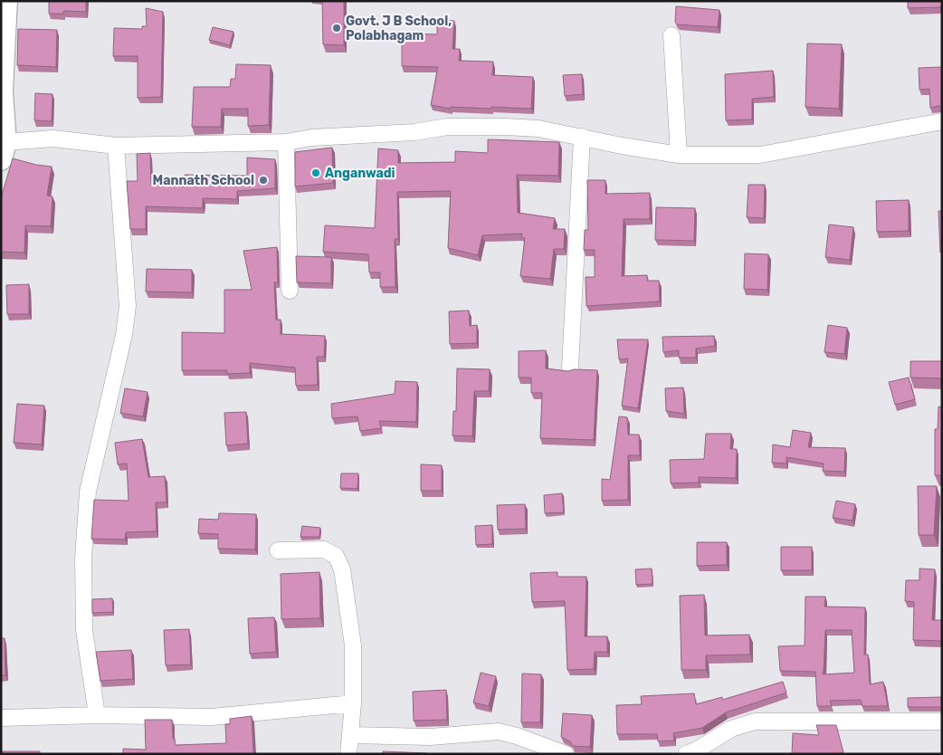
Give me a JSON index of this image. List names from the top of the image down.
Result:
{
  "places": ["Govt. J B School, Polabhagam", "Anganwadi", "Mannath School"]
}
